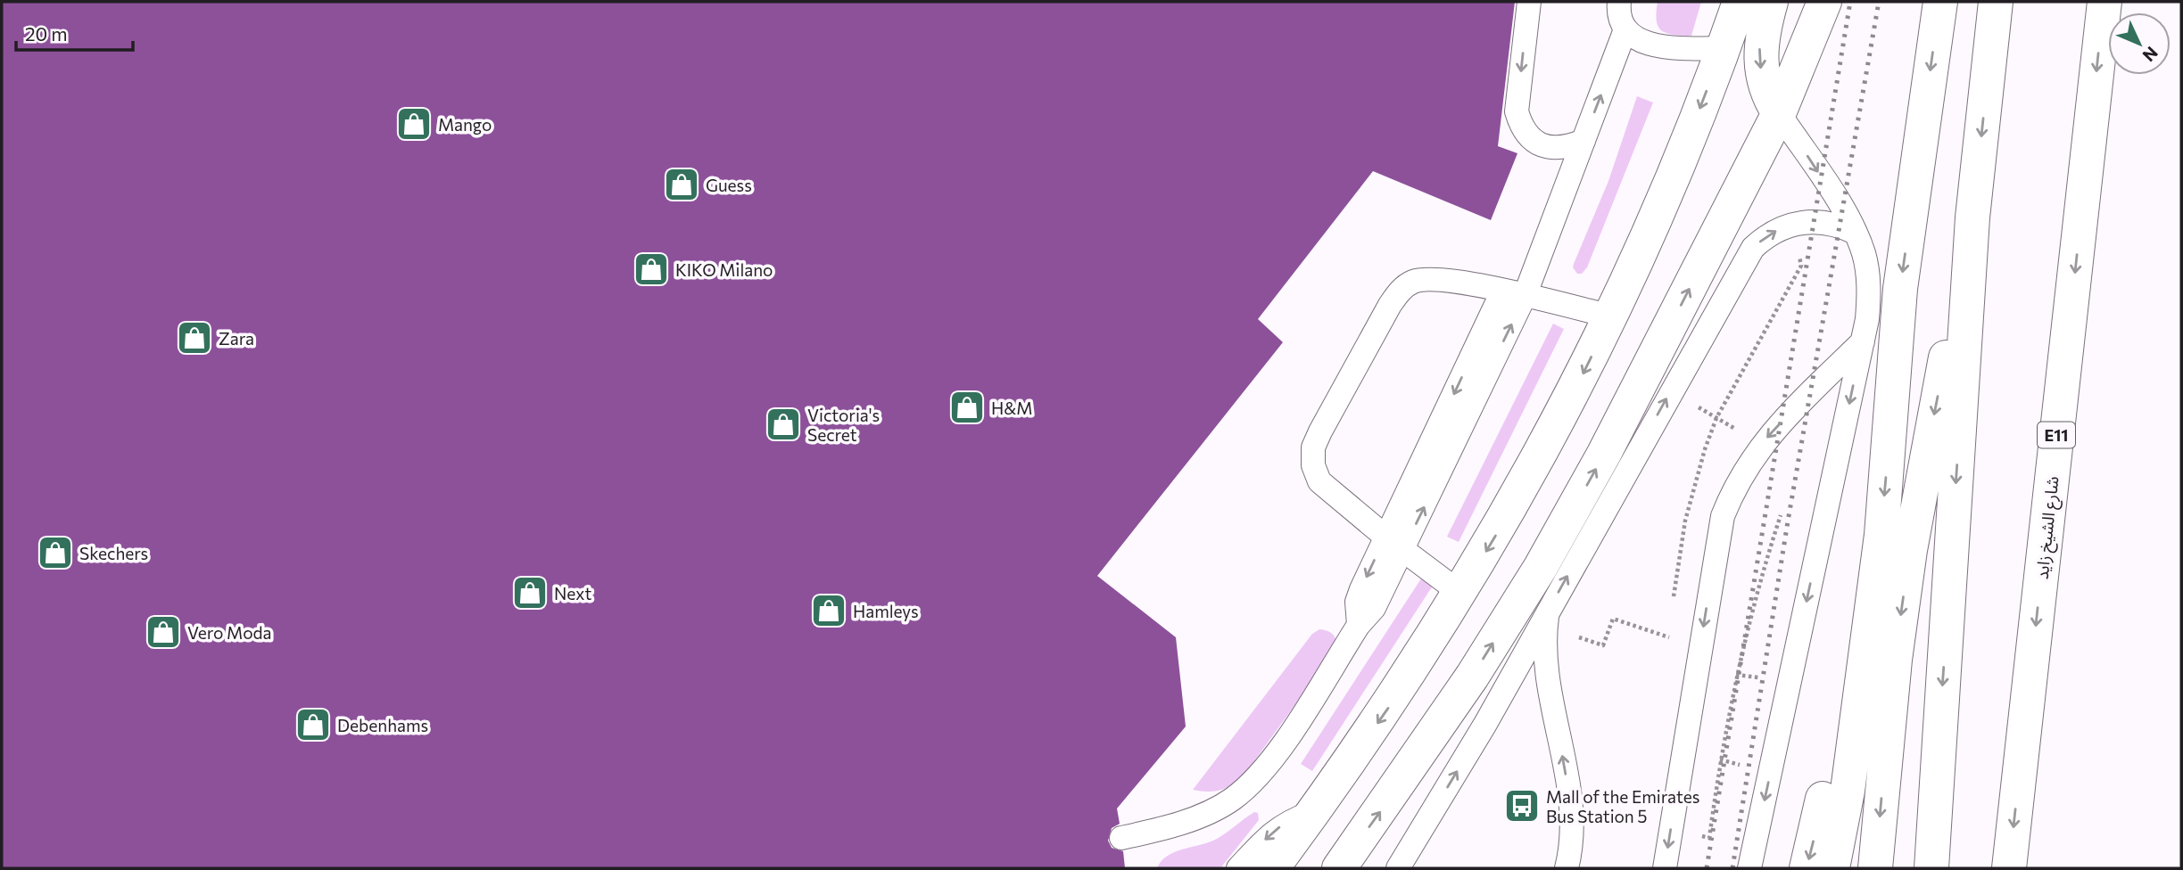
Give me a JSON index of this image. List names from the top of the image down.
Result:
{
  "streets": {
    "main road": ["E11", "شارع الشيخ زايد"]
  },
  "places": {
    "shop": [
      "Mango",
      "Guess",
      "KIKO Milano",
      "Zara",
      "H&M",
      "Victoria's Secret",
      "Skechers",
      "Next",
      "Hamleys",
      "Vero Moda",
      "Debenhams"
    ],
    "bus stop": ["Mall of the Emirates Bus Station 5"]
  },
  "scale_bar": "20 m",
  "north": "bottom right"
}
